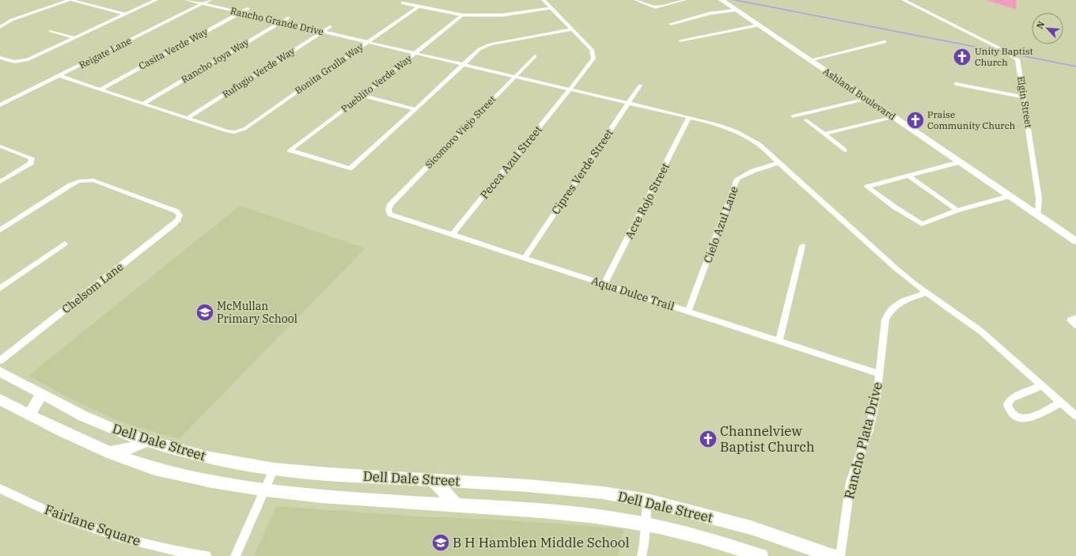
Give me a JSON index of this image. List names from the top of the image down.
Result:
{
  "streets": {
    "main road": ["Ashland Boulevard", "Dell Dale Street"],
    "street": [
      "Rancho Grande Drive",
      "Casita Verde Way",
      "Reigate Lane",
      "Rancho Joya Way",
      "Bonita Grulla Way",
      "Rufugio Verde Way",
      "Pueblito Verde Way",
      "Elgin Street",
      "Sicomoro Viejo Street",
      "Pecea Azul Street",
      "Cipres Verde Street",
      "Acre Rojo Street",
      "Cielo Azul Lane",
      "Chelsom Lane",
      "Aqua Dulce Trail",
      "Rancho Plata Drive",
      "Fairlane Square"
    ]
  },
  "crossings": [
    ["Rancho Grande Drive", "Casita Verde Way"],
    ["Rancho Grande Drive", "Reigate Lane"],
    ["Rancho Grande Drive", "Rancho Joya Way"],
    ["Rancho Grande Drive", "Bonita Grulla Way"],
    ["Rancho Grande Drive", "Rufugio Verde Way"],
    ["Rancho Grande Drive", "Pueblito Verde Way"],
    ["Rancho Grande Drive", "Sicomoro Viejo Street"],
    ["Rancho Grande Drive", "Pecea Azul Street"],
    ["Rancho Grande Drive", "Cipres Verde Street"],
    ["Rancho Grande Drive", "Acre Rojo Street"],
    ["Rancho Grande Drive", "Cielo Azul Lane"],
    ["Rancho Grande Drive", "Rancho Plata Drive"],
    ["Bonita Grulla Way", "Rufugio Verde Way"],
    ["Ashland Boulevard", "Elgin Street"],
    ["Sicomoro Viejo Street", "Aqua Dulce Trail"],
    ["Pecea Azul Street", "Aqua Dulce Trail"],
    ["Cipres Verde Street", "Aqua Dulce Trail"],
    ["Acre Rojo Street", "Aqua Dulce Trail"],
    ["Cielo Azul Lane", "Aqua Dulce Trail"],
    ["Aqua Dulce Trail", "Rancho Plata Drive"]
  ],
  "places": {
    "church": ["Unity Baptist Church", "Praise Community Church", "Channelview Baptist Church"],
    "school or university": ["McMullan Primary School", "B H Hamblen Middle School"]
  },
  "north": "top left"
}
